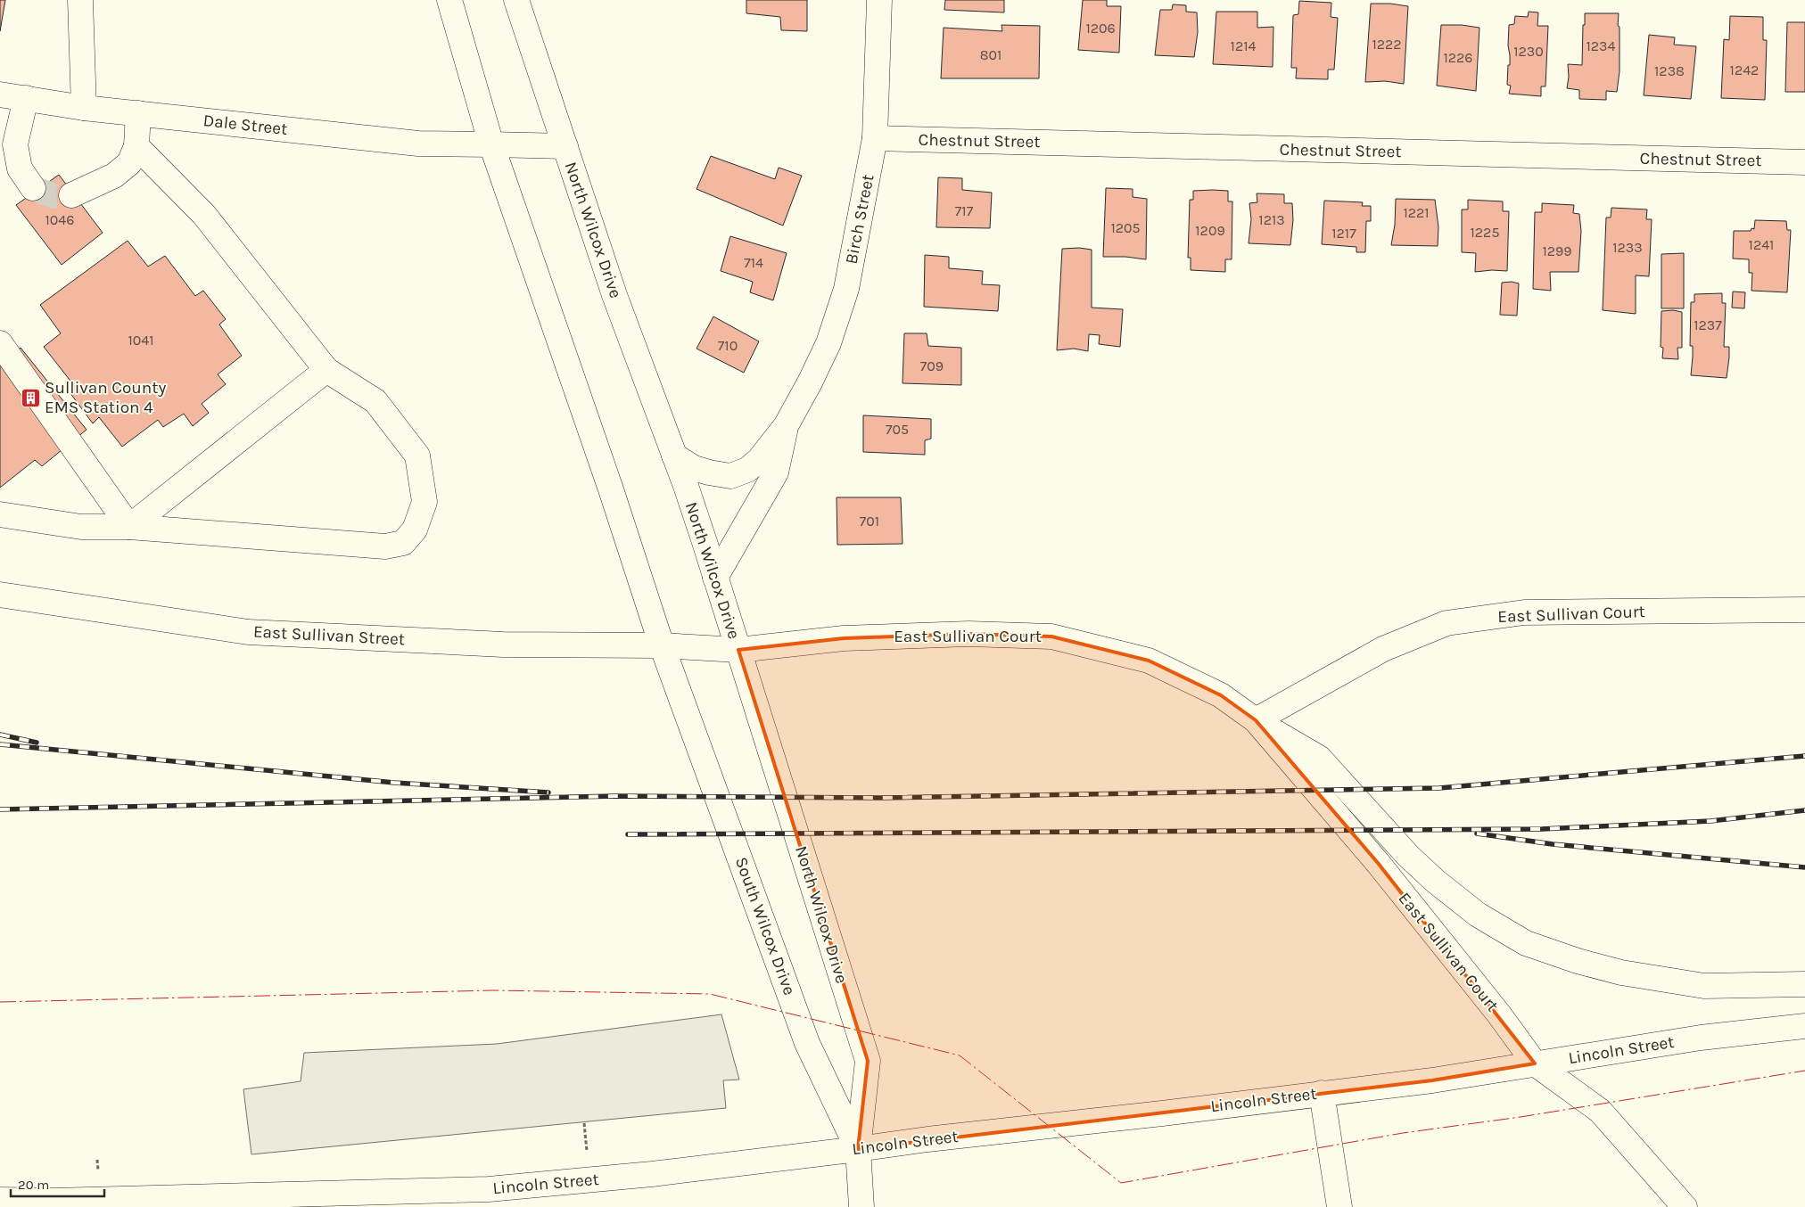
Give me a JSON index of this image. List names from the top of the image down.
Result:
{
  "streets": {
    "main road": [
      "Dale Street",
      "Chestnut Street",
      "Birch Street",
      "North Wilcox Drive",
      "East Sullivan Court",
      "East Sullivan Street",
      "South Wilcox Drive",
      "Lincoln Street"
    ]
  },
  "crossings": [
    ["Dale Street", "North Wilcox Drive"],
    ["Chestnut Street", "Birch Street"],
    ["Birch Street", "North Wilcox Drive"],
    ["North Wilcox Drive", "East Sullivan Court"],
    ["North Wilcox Drive", "South Wilcox Drive"],
    ["North Wilcox Drive", "Lincoln Street"],
    ["East Sullivan Court", "East Sullivan Street"],
    ["East Sullivan Court", "South Wilcox Drive"],
    ["East Sullivan Court", "Lincoln Street"],
    ["East Sullivan Street", "South Wilcox Drive"],
    ["South Wilcox Drive", "Lincoln Street"]
  ],
  "places": {
    "building": ["Sullivan County EMS Station 4"]
  },
  "house_numbers": [
    "1206",
    "1222",
    "1214",
    "1234",
    "1230",
    "801",
    "1226",
    "1242",
    "1238",
    "717",
    "1221",
    "1046",
    "1213",
    "1205",
    "1209",
    "1225",
    "1217",
    "1241",
    "1233",
    "1299",
    "714",
    "1237",
    "1041",
    "710",
    "709",
    "705",
    "701"
  ],
  "scale_bar": "20 m"
}
